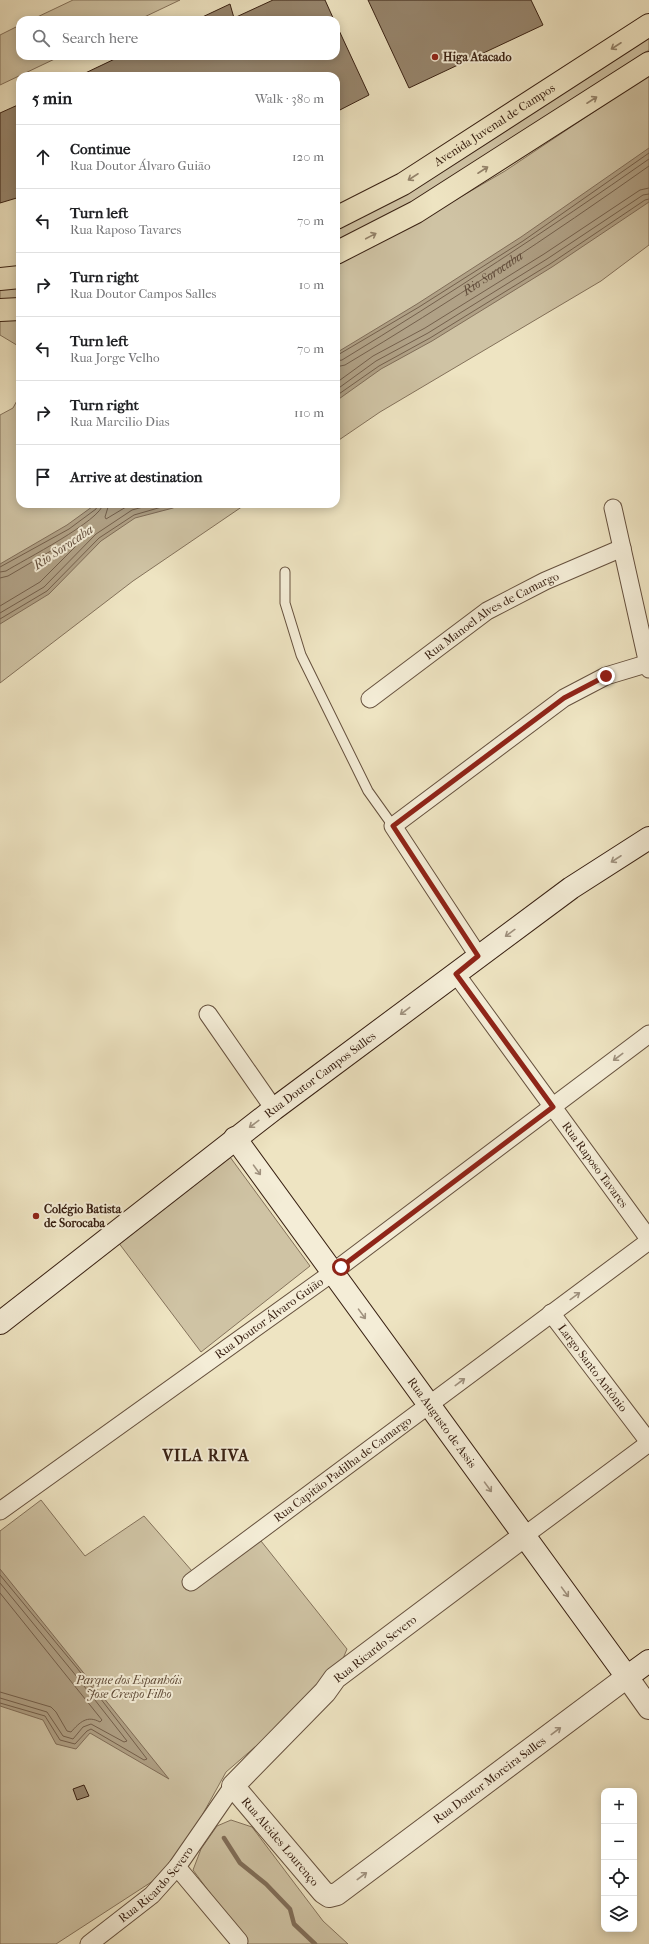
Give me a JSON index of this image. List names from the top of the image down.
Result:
{
  "streets": {
    "highway": ["Avenida Juvenal de Campos"],
    "main road": [
      "Rua Doutor Campos Salles",
      "Rua Augusto de Assis",
      "Rua Ricardo Severo",
      "Rua Doutor Moreira Salles",
      "Rua Alcides Lourenço"
    ],
    "street": [
      "Rua Manoel Alves de Camargo",
      "Rua Raposo Tavares",
      "Rua Doutor Álvaro Guião",
      "Largo Santo Antônio",
      "Rua Capitão Padilha de Camargo"
    ]
  },
  "crossings": [
    ["Rua Doutor Campos Salles", "Rua Raposo Tavares"],
    ["Rua Doutor Campos Salles", "Rua Augusto de Assis"],
    ["Rua Raposo Tavares", "Rua Doutor Álvaro Guião"],
    ["Rua Raposo Tavares", "Rua Capitão Padilha de Camargo"],
    ["Rua Doutor Álvaro Guião", "Rua Augusto de Assis"],
    ["Largo Santo Antônio", "Rua Capitão Padilha de Camargo"],
    ["Largo Santo Antônio", "Rua Ricardo Severo"],
    ["Rua Augusto de Assis", "Rua Capitão Padilha de Camargo"],
    ["Rua Augusto de Assis", "Rua Ricardo Severo"],
    ["Rua Augusto de Assis", "Rua Doutor Moreira Salles"],
    ["Rua Ricardo Severo", "Rua Alcides Lourenço"],
    ["Rua Doutor Moreira Salles", "Rua Alcides Lourenço"]
  ],
  "one_way": [
    "Rua Doutor Campos Salles",
    "Rua Augusto de Assis",
    "Rua Capitão Padilha de Camargo",
    "Rua Doutor Moreira Salles"
  ],
  "districts": ["VILA RIVA"],
  "water": ["Rio Sorocaba"],
  "parks": ["Parque dos Espanhóis Jose Crespo Filho"],
  "places": ["Higa Atacado", "Colégio Batista de Sorocaba"],
  "page": {
    "search": "Search here",
    "heading": ["5 min", "Walk · 380 m"],
    "list": [
      ["Continue", "Rua Doutor Álvaro Guião", "120 m"],
      ["Turn left", "Rua Raposo Tavares", "70 m"],
      ["Turn right", "Rua Doutor Campos Salles", "10 m"],
      ["Turn left", "Rua Jorge Velho", "70 m"],
      ["Turn right", "Rua Marcilio Dias", "110 m"],
      "Arrive at destination"
    ],
    "map_buttons": ["+", "−"]
  }
}
